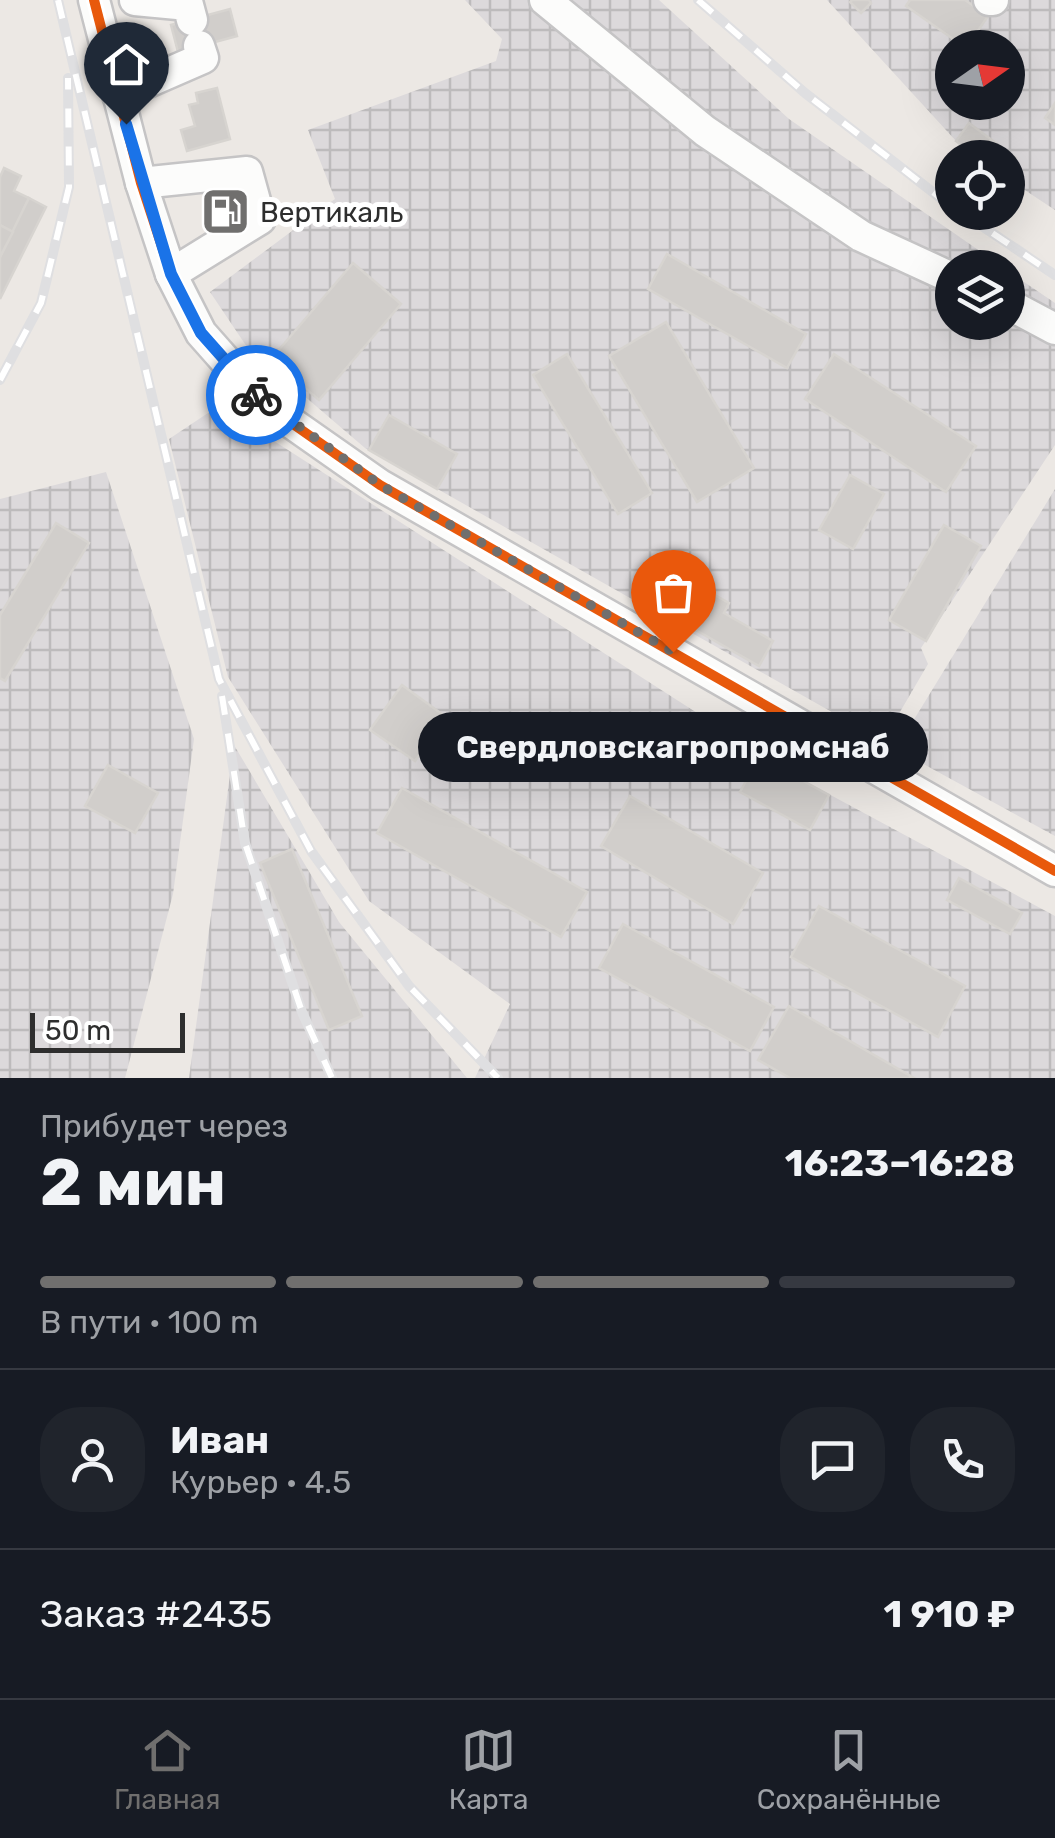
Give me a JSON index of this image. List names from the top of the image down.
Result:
{
  "places": {
    "fuel station": ["Вертикаль"],
    "other": ["Свердловскагропромснаб"]
  },
  "scale_bar": "50 m",
  "north": "right",
  "page": {
    "bubble": "Свердловскагропромснаб",
    "scale": "50 m",
    "heading": ["2 мин", "Прибудет через", "16:23–16:28"],
    "panel": [
      "Иван",
      "Курьер · 4.5",
      "Заказ #2435",
      "1 910 ₽"
    ],
    "bar": "В пути · 100 m",
    "tabs": ["Главная", "Карта", "Сохранённые"]
  }
}
